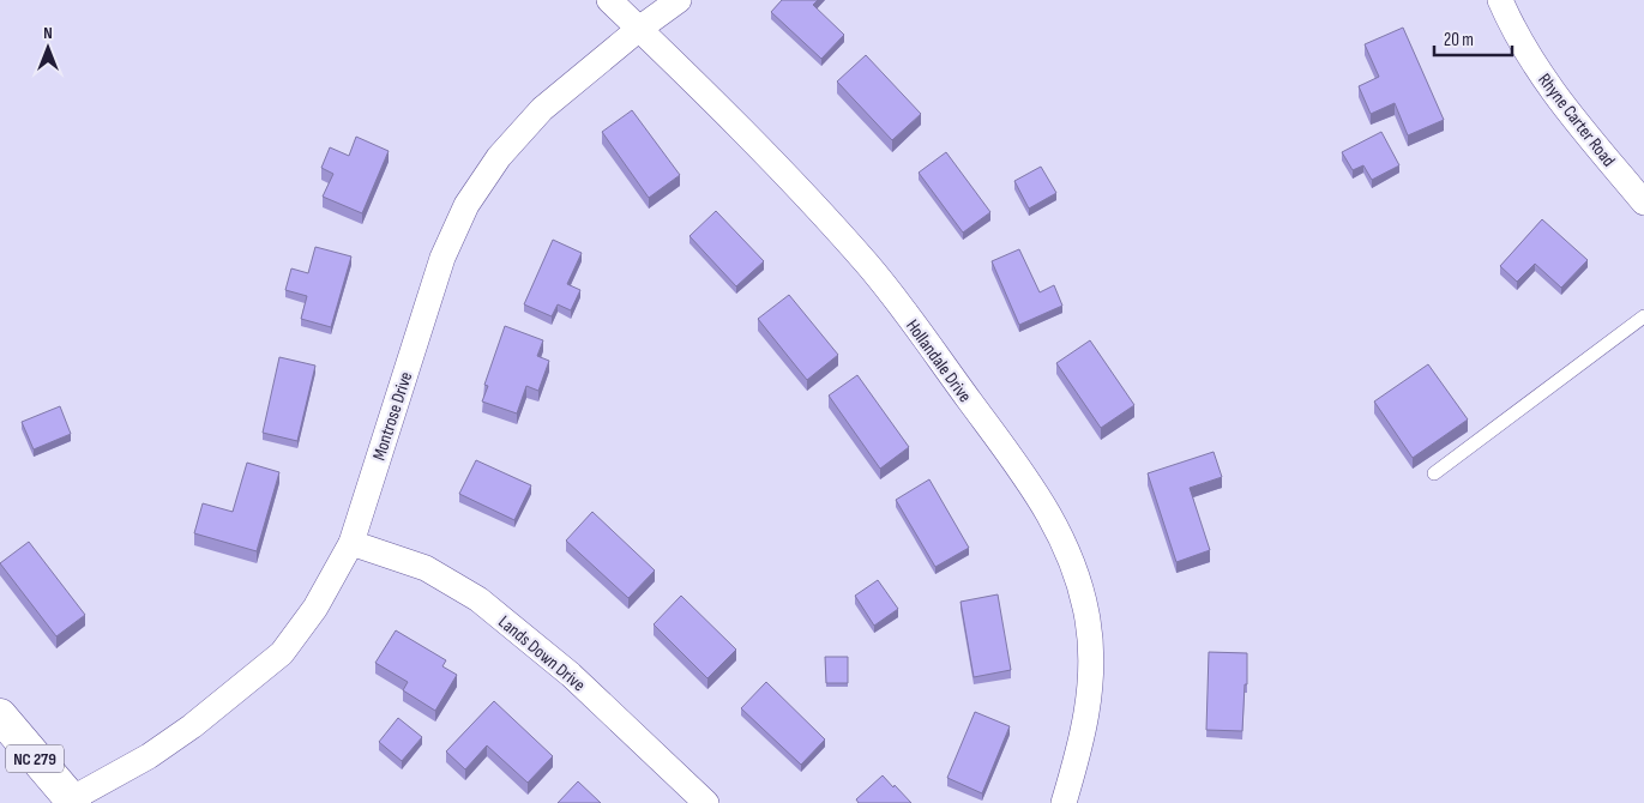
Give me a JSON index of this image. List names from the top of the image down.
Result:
{
  "streets": {
    "main road": ["NC 279"],
    "street": [
      "Rhyne Carter Road",
      "Hollandale Drive",
      "Montrose Drive",
      "Lands Down Drive"
    ]
  },
  "crossings": [
    ["Hollandale Drive", "Montrose Drive"],
    ["Montrose Drive", "Lands Down Drive"],
    ["Montrose Drive", "NC 279"]
  ],
  "scale_bar": "20 m",
  "north": "top"
}
